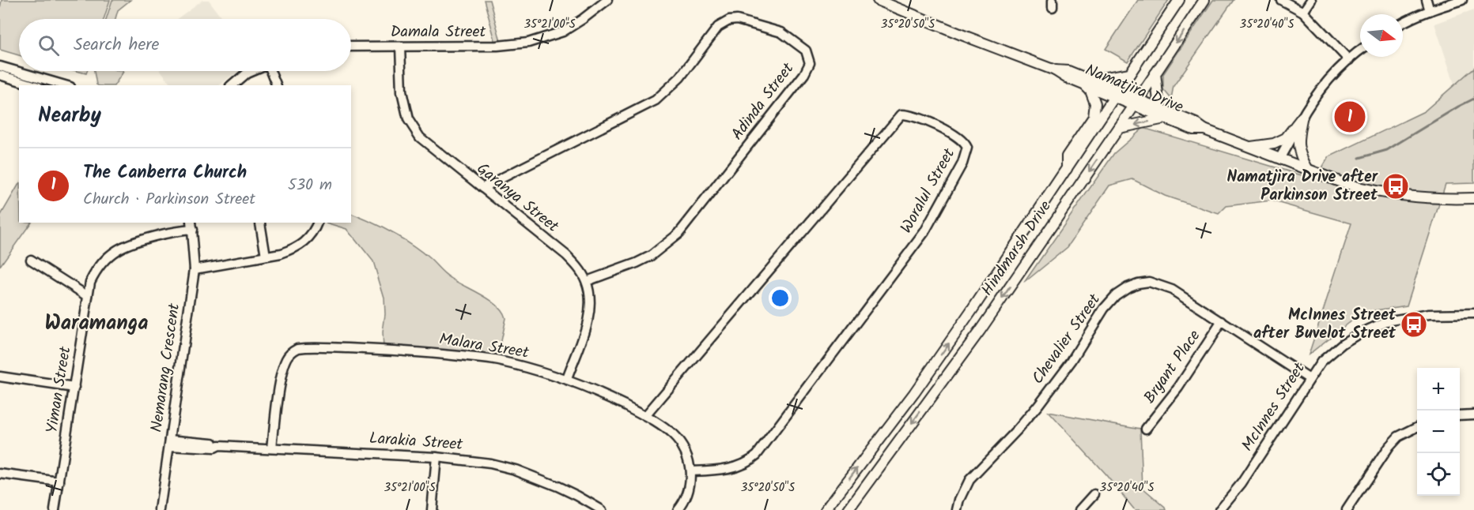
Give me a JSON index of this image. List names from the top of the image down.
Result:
{
  "streets": {
    "main road": ["Namatjira Drive", "Hindmarsh Drive"],
    "street": [
      "Damala Street",
      "Adinda Street",
      "Woralul Street",
      "Garanya Street",
      "Chevalier Street",
      "Malara Street",
      "Bryant Place",
      "Nemarang Crescent",
      "Yiman Street",
      "McInnes Street",
      "Larakia Street"
    ]
  },
  "crossings": [
    ["Damala Street", "Garanya Street"],
    ["Namatjira Drive", "Hindmarsh Drive"],
    ["Adinda Street", "Garanya Street"],
    ["Woralul Street", "Malara Street"],
    ["Chevalier Street", "Bryant Place"],
    ["Chevalier Street", "McInnes Street"],
    ["Malara Street", "Larakia Street"],
    ["Nemarang Crescent", "Yiman Street"],
    ["Nemarang Crescent", "Larakia Street"]
  ],
  "districts": ["Waramanga"],
  "places": {
    "bus stop": ["Namatjira Drive after Parkinson Street", "McInnes Street after Buvelot Street"]
  },
  "north": "right",
  "page": {
    "search": "Search here",
    "heading": "Nearby",
    "pins": "1",
    "list": [
      {
        "mark": "1",
        "name": "The Canberra Church",
        "note": "Church · Parkinson Street",
        "value": "530 m"
      }
    ],
    "map_buttons": ["+", "−"]
  },
  "coordinates": ["35°21'00\"S", "35°20'50\"S", "35°20'40\"S"]
}
